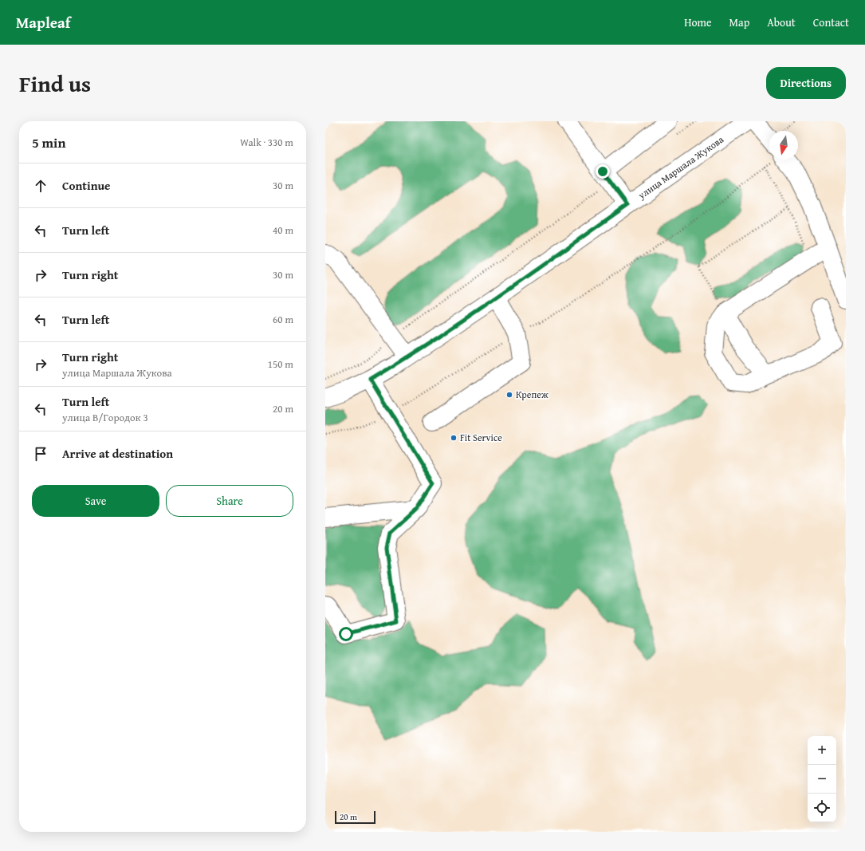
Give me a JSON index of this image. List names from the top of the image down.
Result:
{
  "streets": {
    "main road": ["улица Маршала Жукова"]
  },
  "places": ["Крепеж", "Fit Service"],
  "scale_bar": "20 m",
  "north": "bottom",
  "page": {
    "header": "Mapleaf",
    "nav": [
      "Home",
      "Map",
      "About",
      "Contact"
    ],
    "title": "Find us",
    "buttons": [
      "Directions",
      ["Save", "Share"]
    ],
    "heading": ["5 min", "Walk · 330 m"],
    "list": [
      ["Continue", "30 m"],
      ["Turn left", "40 m"],
      ["Turn right", "30 m"],
      ["Turn left", "60 m"],
      ["Turn right", "улица Маршала Жукова", "150 m"],
      ["Turn left", "улица В/Городок 3", "20 m"],
      "Arrive at destination"
    ],
    "map_buttons": ["+", "−"],
    "scale": "20 m"
  }
}
